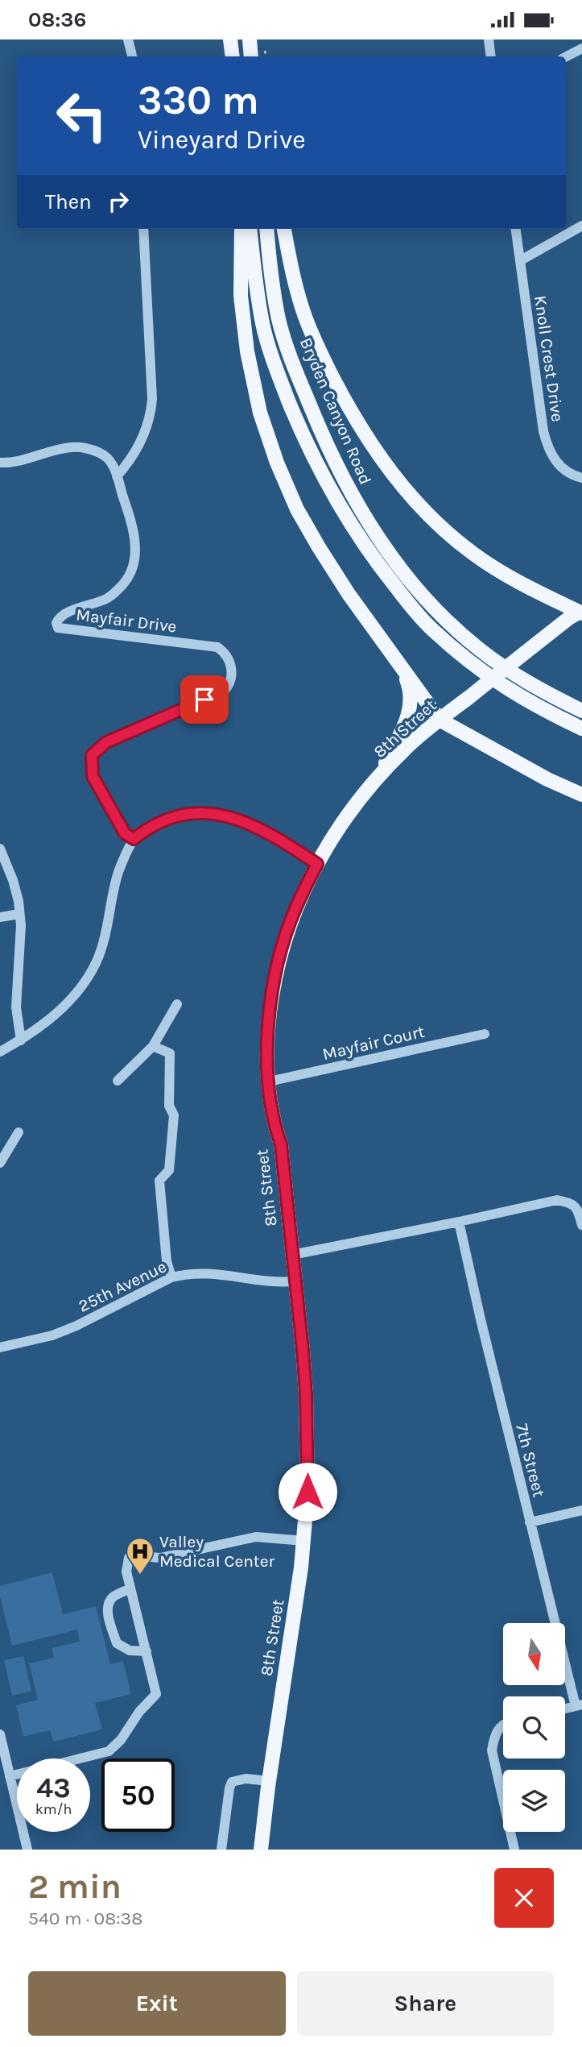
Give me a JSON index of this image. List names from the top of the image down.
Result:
{
  "streets": {
    "main road": ["Bryden Canyon Road", "8th Street"],
    "street": [
      "Knoll Crest Drive",
      "Mayfair Drive",
      "Mayfair Court",
      "25th Avenue",
      "7th Street"
    ]
  },
  "crossings": [
    ["8th Street", "Mayfair Court"],
    ["8th Street", "25th Avenue"]
  ],
  "places": {
    "hospital": ["Valley Medical Center"]
  },
  "north": "bottom",
  "page": {
    "status": "08:36",
    "turn": ["330 m", "Vineyard Drive"],
    "then": "Then",
    "speed": "43 km/h",
    "limit": "50",
    "heading": ["2 min", "540 m · 08:38"],
    "buttons": ["Exit", "Share"]
  }
}
